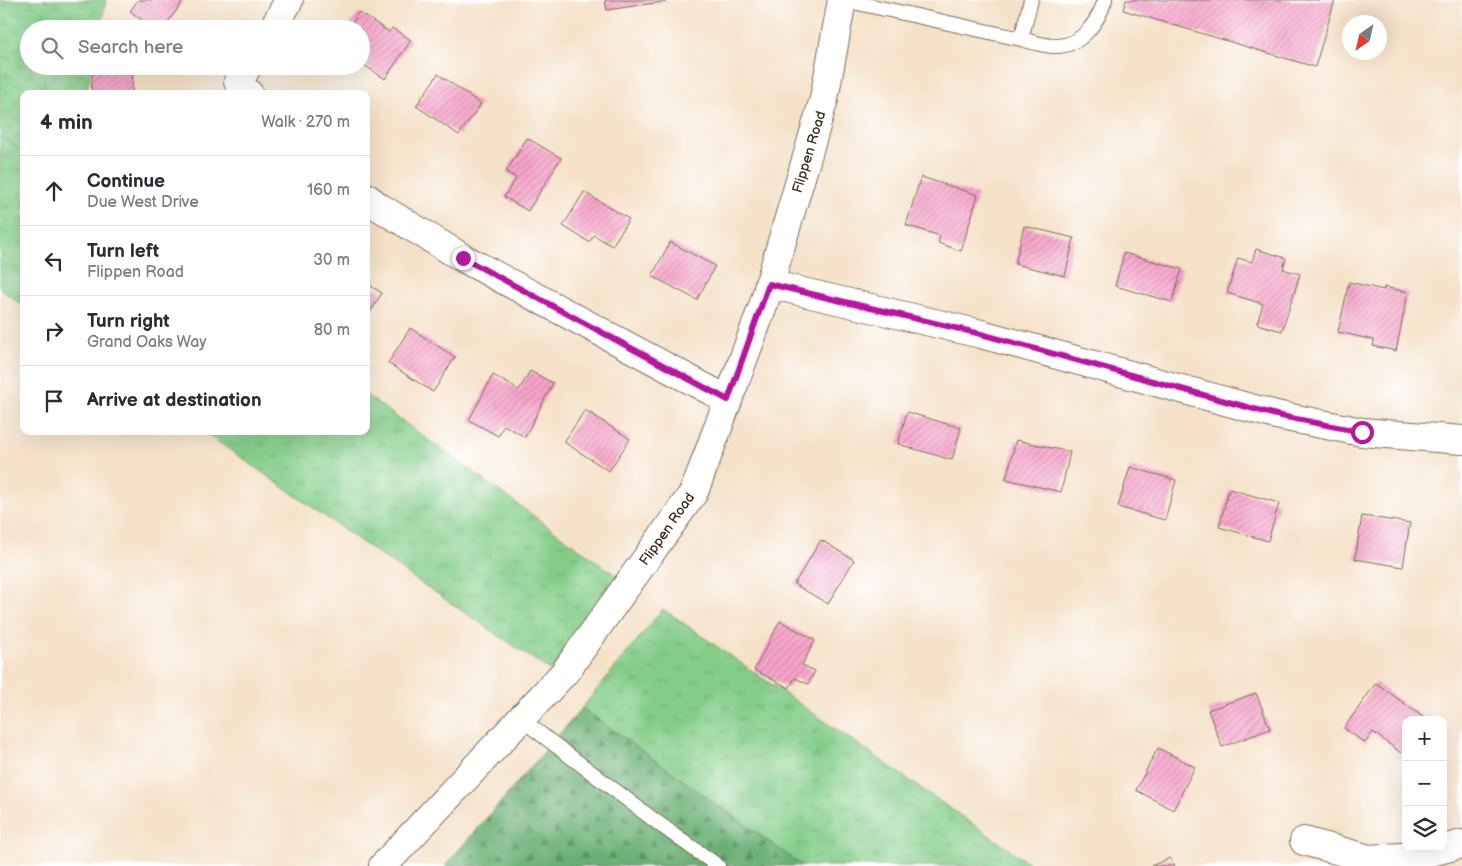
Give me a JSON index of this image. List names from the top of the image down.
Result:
{
  "streets": {
    "street": ["Flippen Road"]
  },
  "north": "bottom left",
  "page": {
    "search": "Search here",
    "heading": ["4 min", "Walk · 270 m"],
    "list": [
      ["Continue", "Due West Drive", "160 m"],
      ["Turn left", "Flippen Road", "30 m"],
      ["Turn right", "Grand Oaks Way", "80 m"],
      "Arrive at destination"
    ],
    "map_buttons": ["+", "−"]
  }
}
